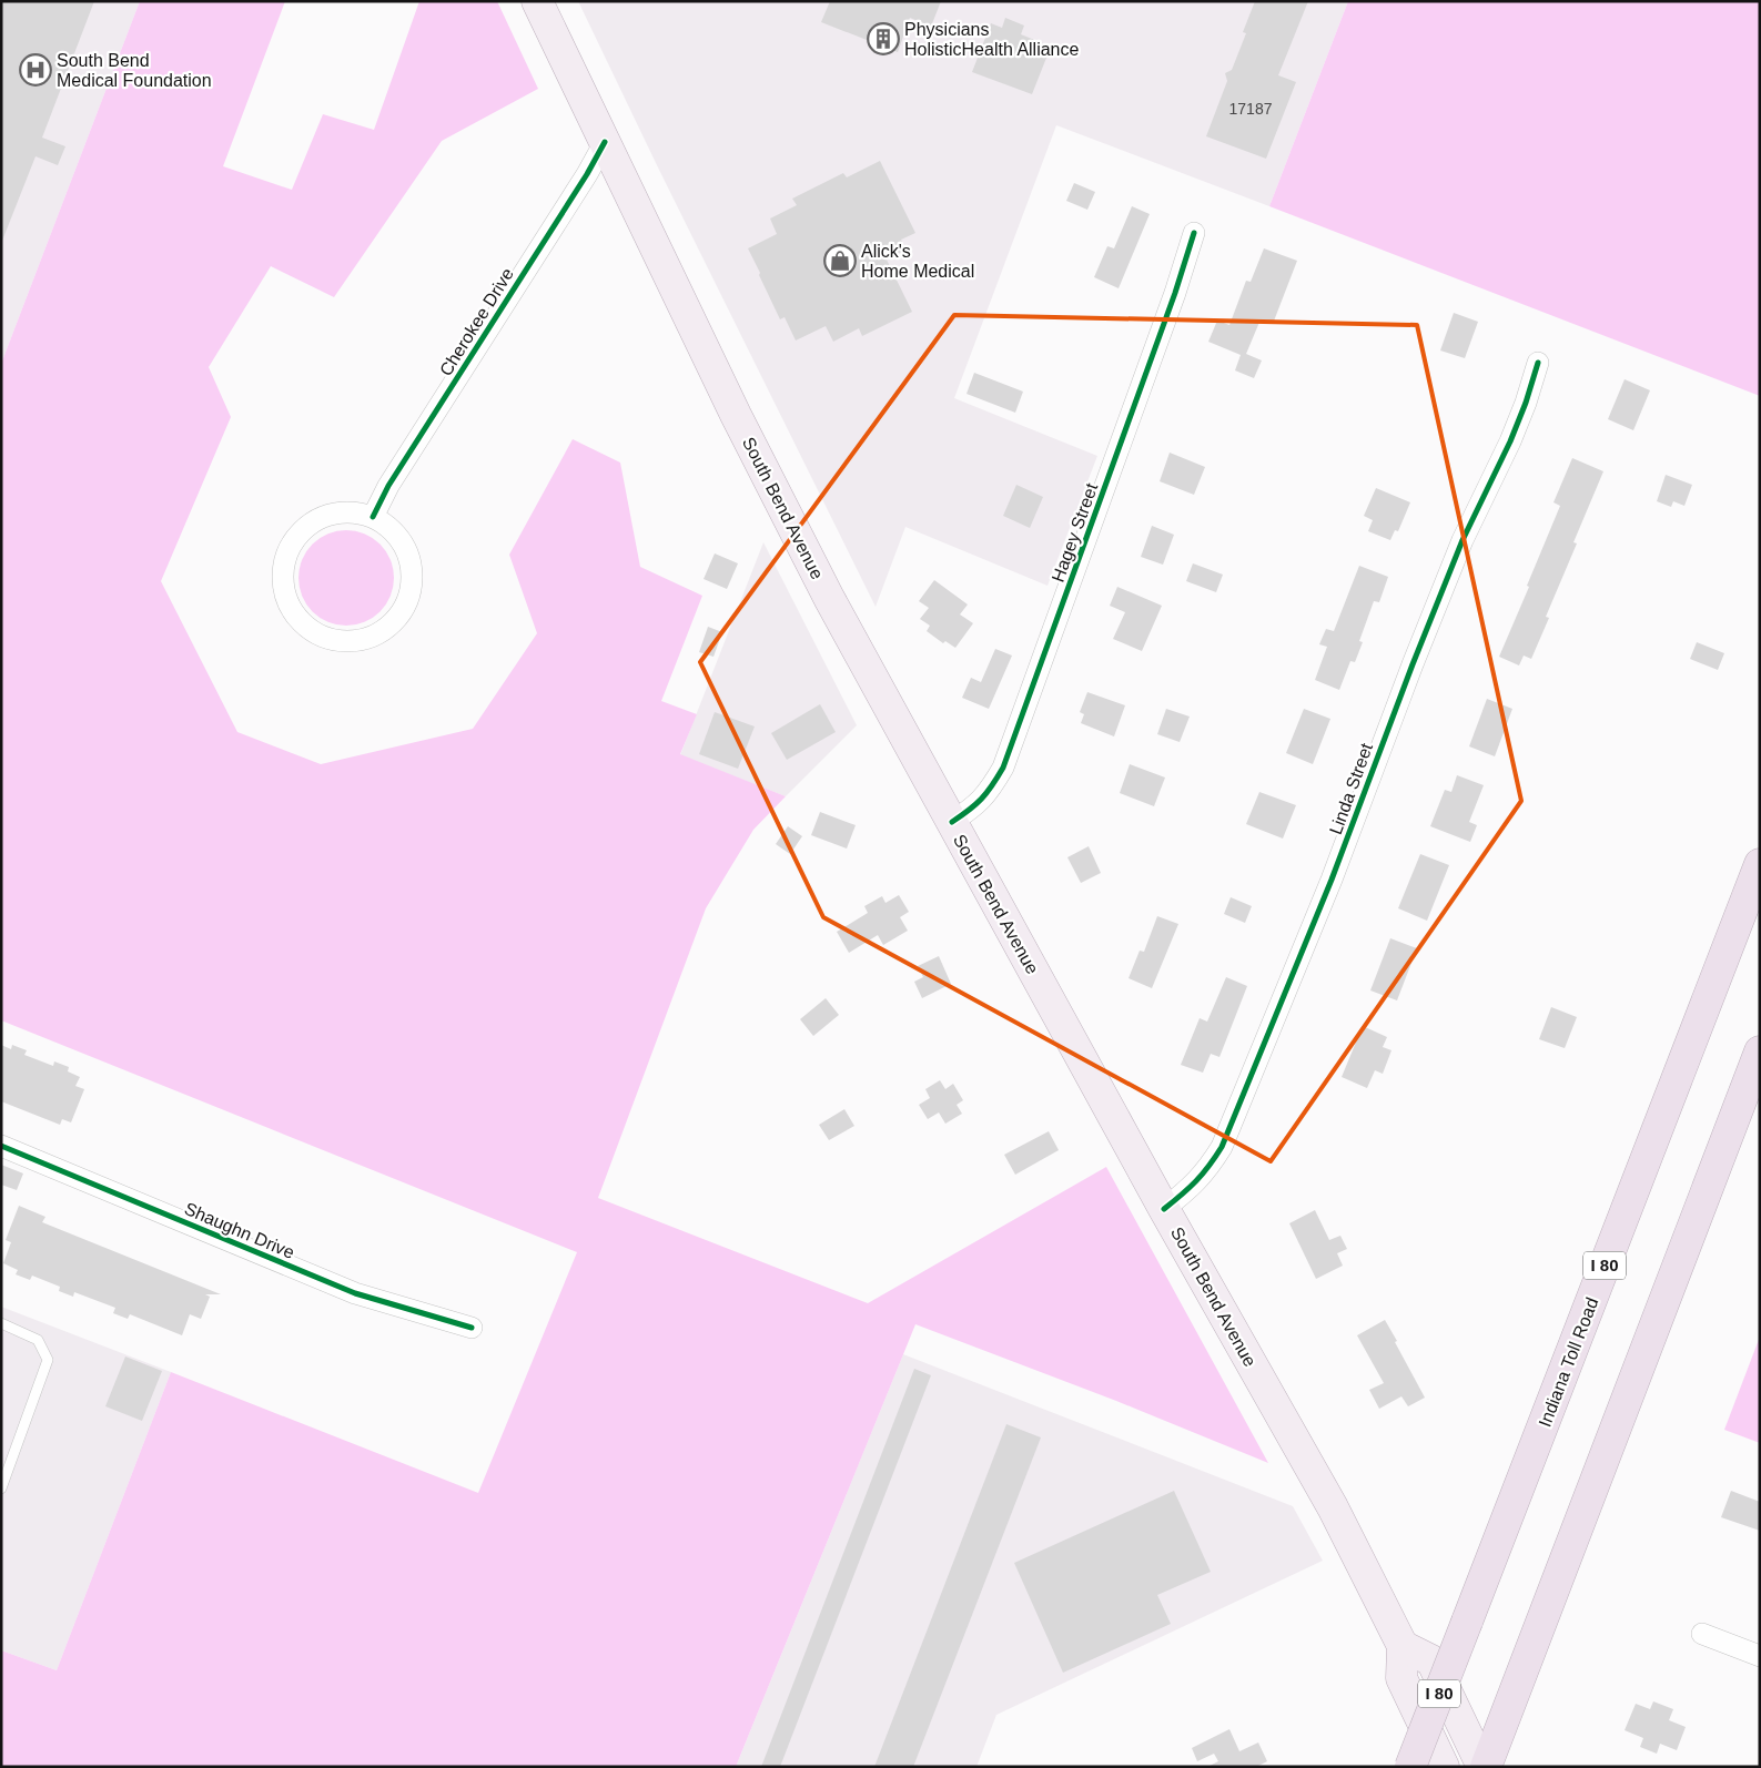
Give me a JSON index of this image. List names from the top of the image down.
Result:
{
  "streets": {
    "highway": ["I 80", "Indiana Toll Road"],
    "main road": ["South Bend Avenue"],
    "street": [
      "Cherokee Drive",
      "Hagey Street",
      "Linda Street",
      "Shaughn Drive"
    ]
  },
  "crossings": [
    ["Cherokee Drive", "South Bend Avenue"],
    ["South Bend Avenue", "Hagey Street"],
    ["South Bend Avenue", "Linda Street"]
  ],
  "places": {
    "building": ["Physicians HolisticHealth Alliance"],
    "hospital": ["South Bend Medical Foundation"],
    "shop": ["Alick's Home Medical"]
  },
  "house_numbers": ["17187"]
}
